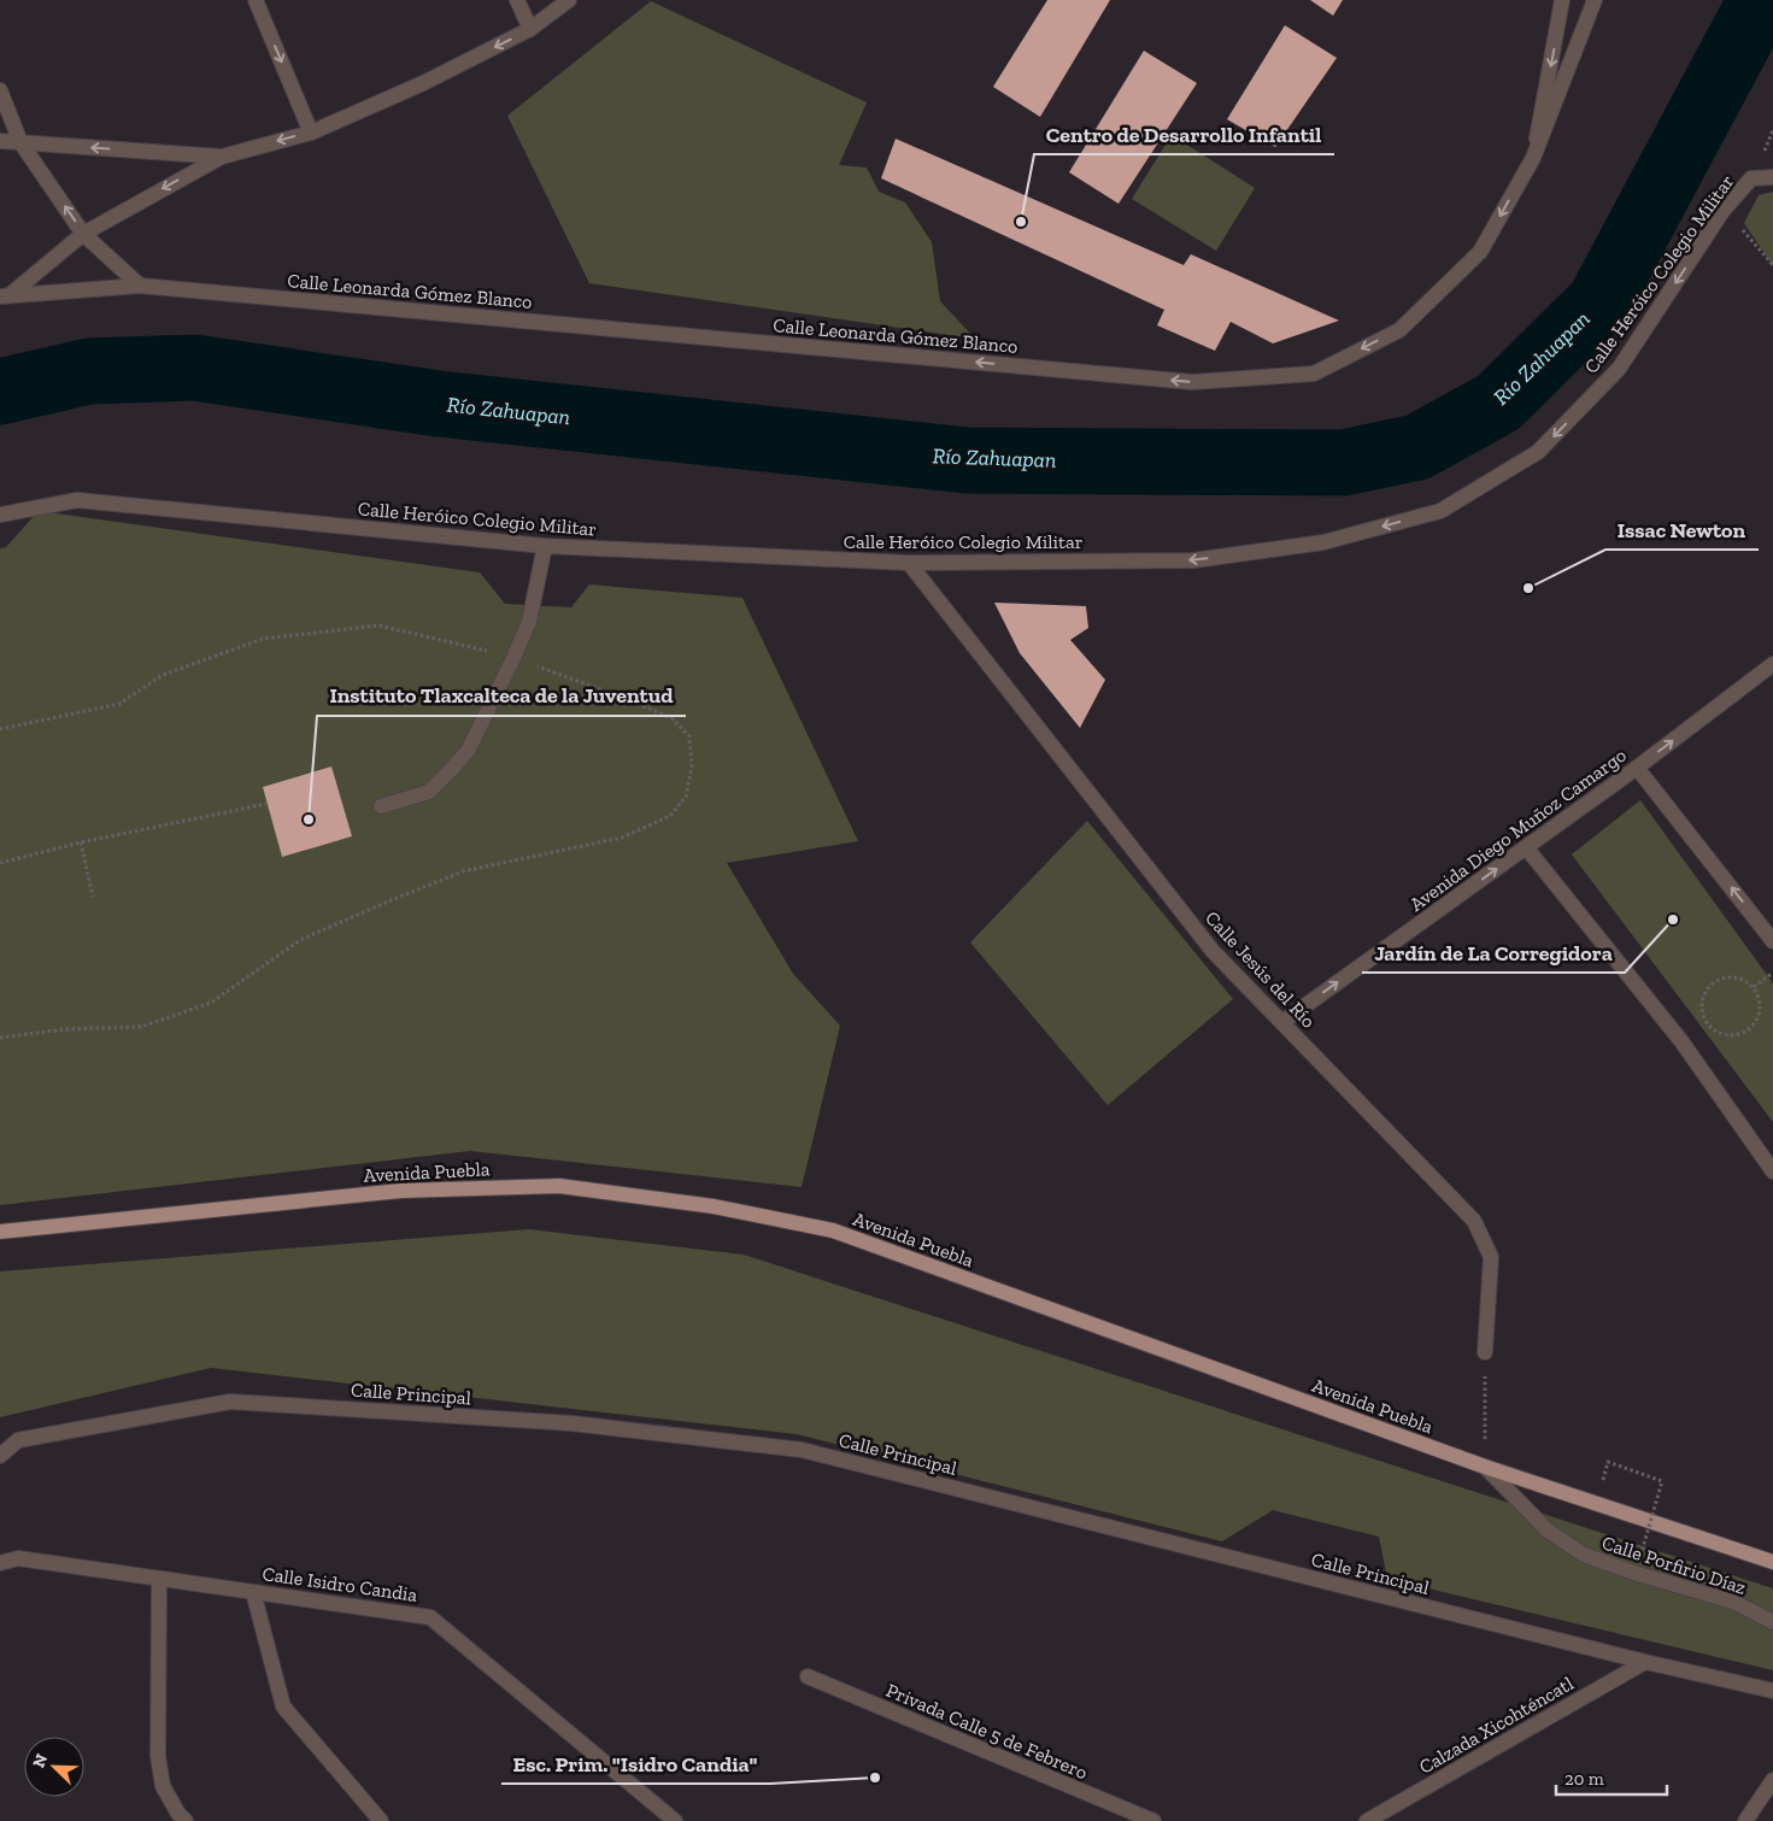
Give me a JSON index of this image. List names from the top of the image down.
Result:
{
  "streets": {
    "main road": ["Avenida Puebla"],
    "street": [
      "Calle Heróico Colegio Militar",
      "Calle Leonarda Gómez Blanco",
      "Avenida Diego Muñoz Camargo",
      "Calle Jesús del Río",
      "Calle Principal",
      "Calle Porfirio Díaz",
      "Calle Isidro Candia",
      "Calzada Xicohténcatl",
      "Privada Calle 5 de Febrero"
    ]
  },
  "crossings": [
    ["Calle Heróico Colegio Militar", "Calle Jesús del Río"],
    ["Avenida Diego Muñoz Camargo", "Calle Jesús del Río"],
    ["Avenida Puebla", "Calle Porfirio Díaz"],
    ["Calle Principal", "Calzada Xicohténcatl"]
  ],
  "one_way": ["Calle Heróico Colegio Militar", "Calle Leonarda Gómez Blanco", "Avenida Diego Muñoz Camargo"],
  "water": ["Río Zahuapan"],
  "places": [
    "Centro de Desarrollo Infantil",
    "Issac Newton",
    "Instituto Tlaxcalteca de la Juventud",
    "Jardín de La Corregidora",
    "Esc. Prim. \"Isidro Candia\""
  ],
  "scale_bar": "20 m",
  "north": "top left"
}
